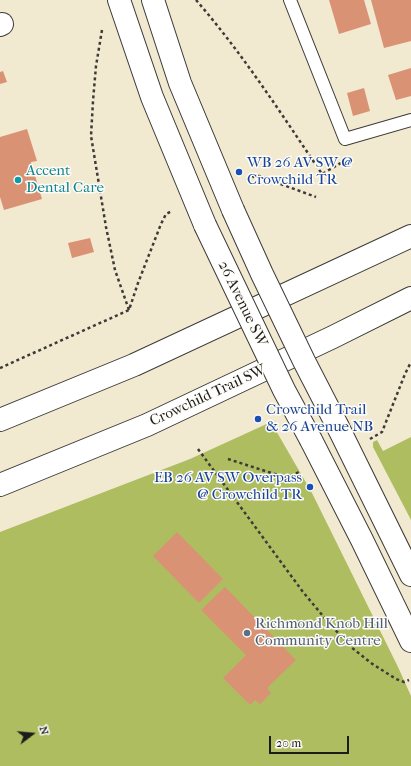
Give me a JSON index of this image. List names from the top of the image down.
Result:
{
  "streets": {
    "main road": ["26 Avenue SW", "Crowchild Trail SW"]
  },
  "places": [
    "WB 26 AV SW @ Crowchild TR",
    "Accent Dental Care",
    "Crowchild Trail & 26 Avenue NB",
    "EB 26 AV SW Overpass @ Crowchild TR",
    "Richmond Knob Hill Community Centre"
  ],
  "scale_bar": "20 m",
  "north": "right"
}
